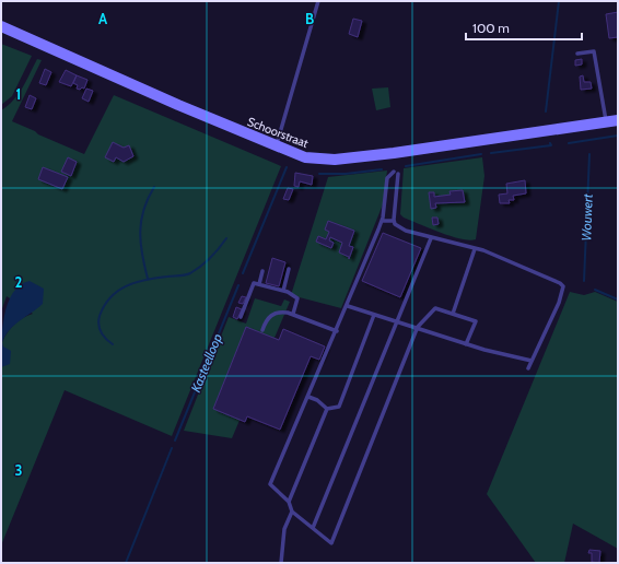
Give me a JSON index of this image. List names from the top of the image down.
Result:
{
  "streets": {
    "street": ["Schoorstraat"]
  },
  "water": ["Wouwert", "Kasteelloop"],
  "scale_bar": "100 m",
  "grid": {
    "columns": ["A", "B"],
    "rows": ["1", "2", "3"]
  }
}
